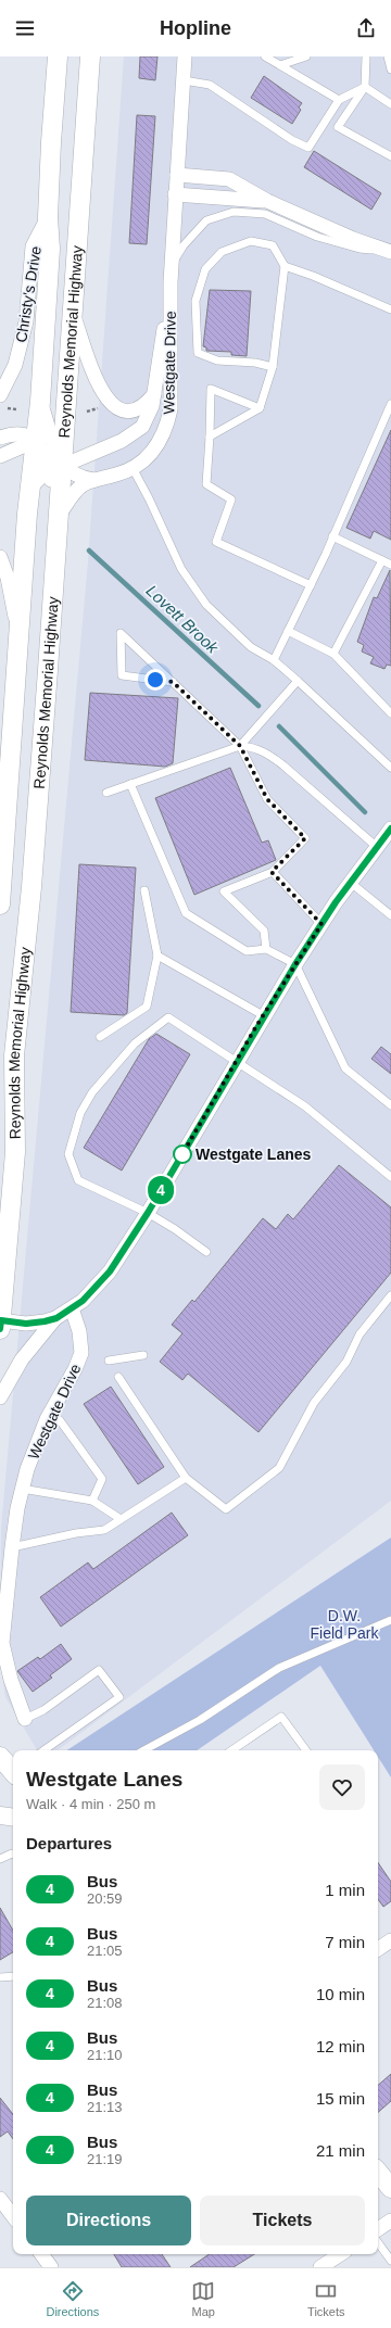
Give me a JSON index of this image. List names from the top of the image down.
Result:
{
  "streets": {
    "main road": ["Reynolds Memorial Highway"],
    "street": ["Christy's Drive", "Westgate Drive"]
  },
  "crossings": [
    ["Christy's Drive", "Reynolds Memorial Highway"],
    ["Reynolds Memorial Highway", "Westgate Drive"]
  ],
  "water": ["Lovett Brook"],
  "parks": ["D.W. Field Park"],
  "places": ["Westgate Lanes"],
  "lines": ["bus line 4"],
  "page": {
    "header": "Hopline",
    "on_map": "4",
    "heading": [
      ["Westgate Lanes", "Walk · 4 min · 250 m"],
      "Departures"
    ],
    "list": [
      {
        "mark": "4",
        "name": "Bus",
        "note": "20:59",
        "value": "1 min"
      },
      {
        "mark": "4",
        "name": "Bus",
        "note": "21:05",
        "value": "7 min"
      },
      {
        "mark": "4",
        "name": "Bus",
        "note": "21:08",
        "value": "10 min"
      },
      {
        "mark": "4",
        "name": "Bus",
        "note": "21:10",
        "value": "12 min"
      },
      {
        "mark": "4",
        "name": "Bus",
        "note": "21:13",
        "value": "15 min"
      },
      {
        "mark": "4",
        "name": "Bus",
        "note": "21:19",
        "value": "21 min"
      }
    ],
    "buttons": ["Directions", "Tickets"],
    "tabs": ["Directions", "Map", "Tickets"]
  }
}
